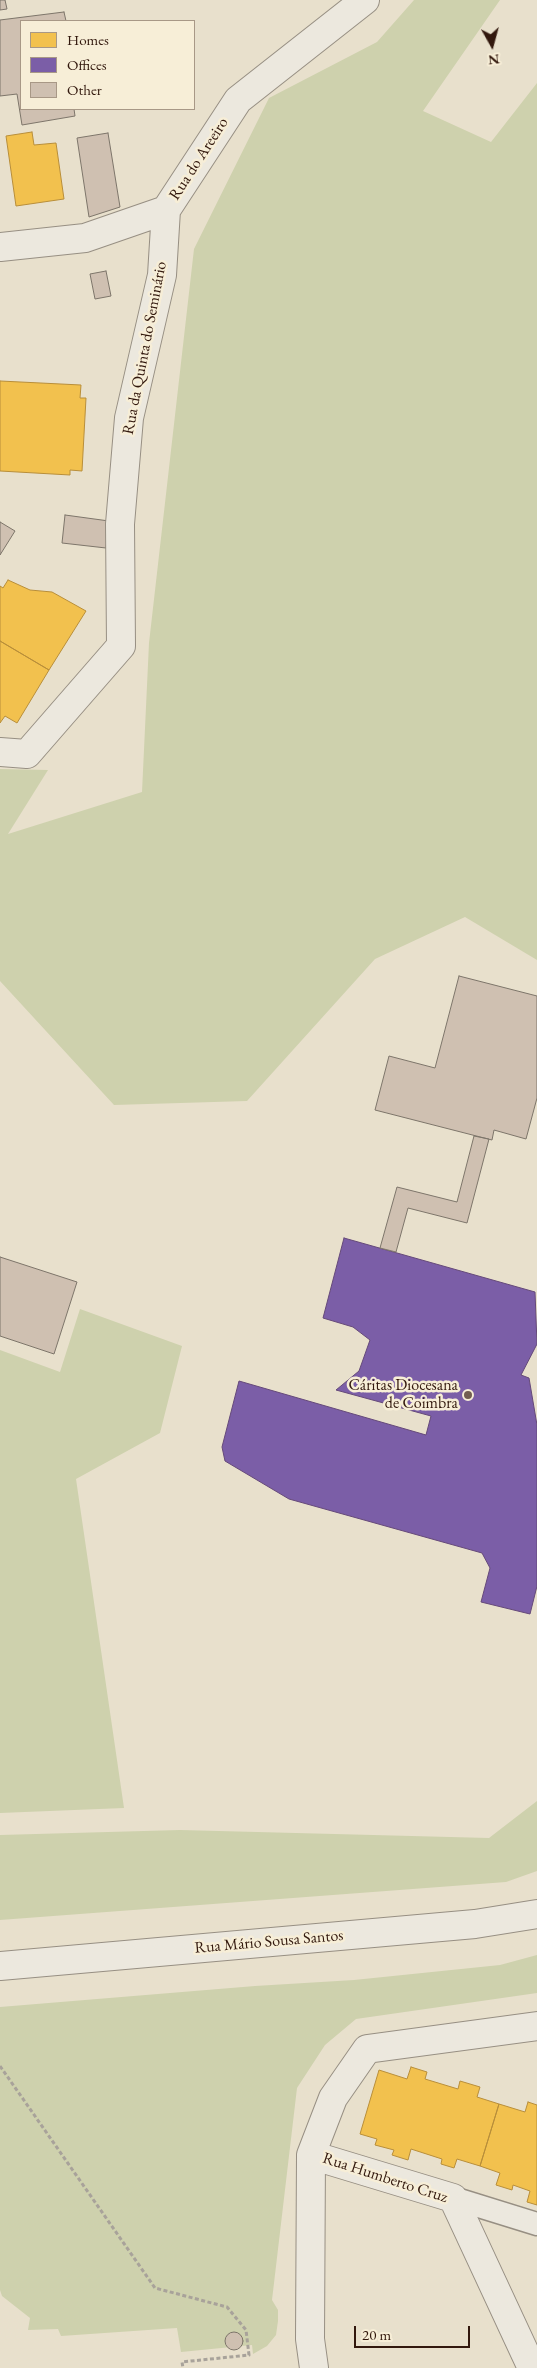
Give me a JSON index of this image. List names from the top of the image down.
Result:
{
  "streets": {
    "street": [
      "Rua do Areeiro",
      "Rua da Quinta do Seminário",
      "Rua Mário Sousa Santos",
      "Rua Humberto Cruz"
    ]
  },
  "crossings": [
    ["Rua do Areeiro", "Rua da Quinta do Seminário"]
  ],
  "places": ["Cáritas Diocesana de Coimbra"],
  "legend": ["Homes", "Offices", "Other"],
  "scale_bar": "20 m",
  "north": "bottom"
}
